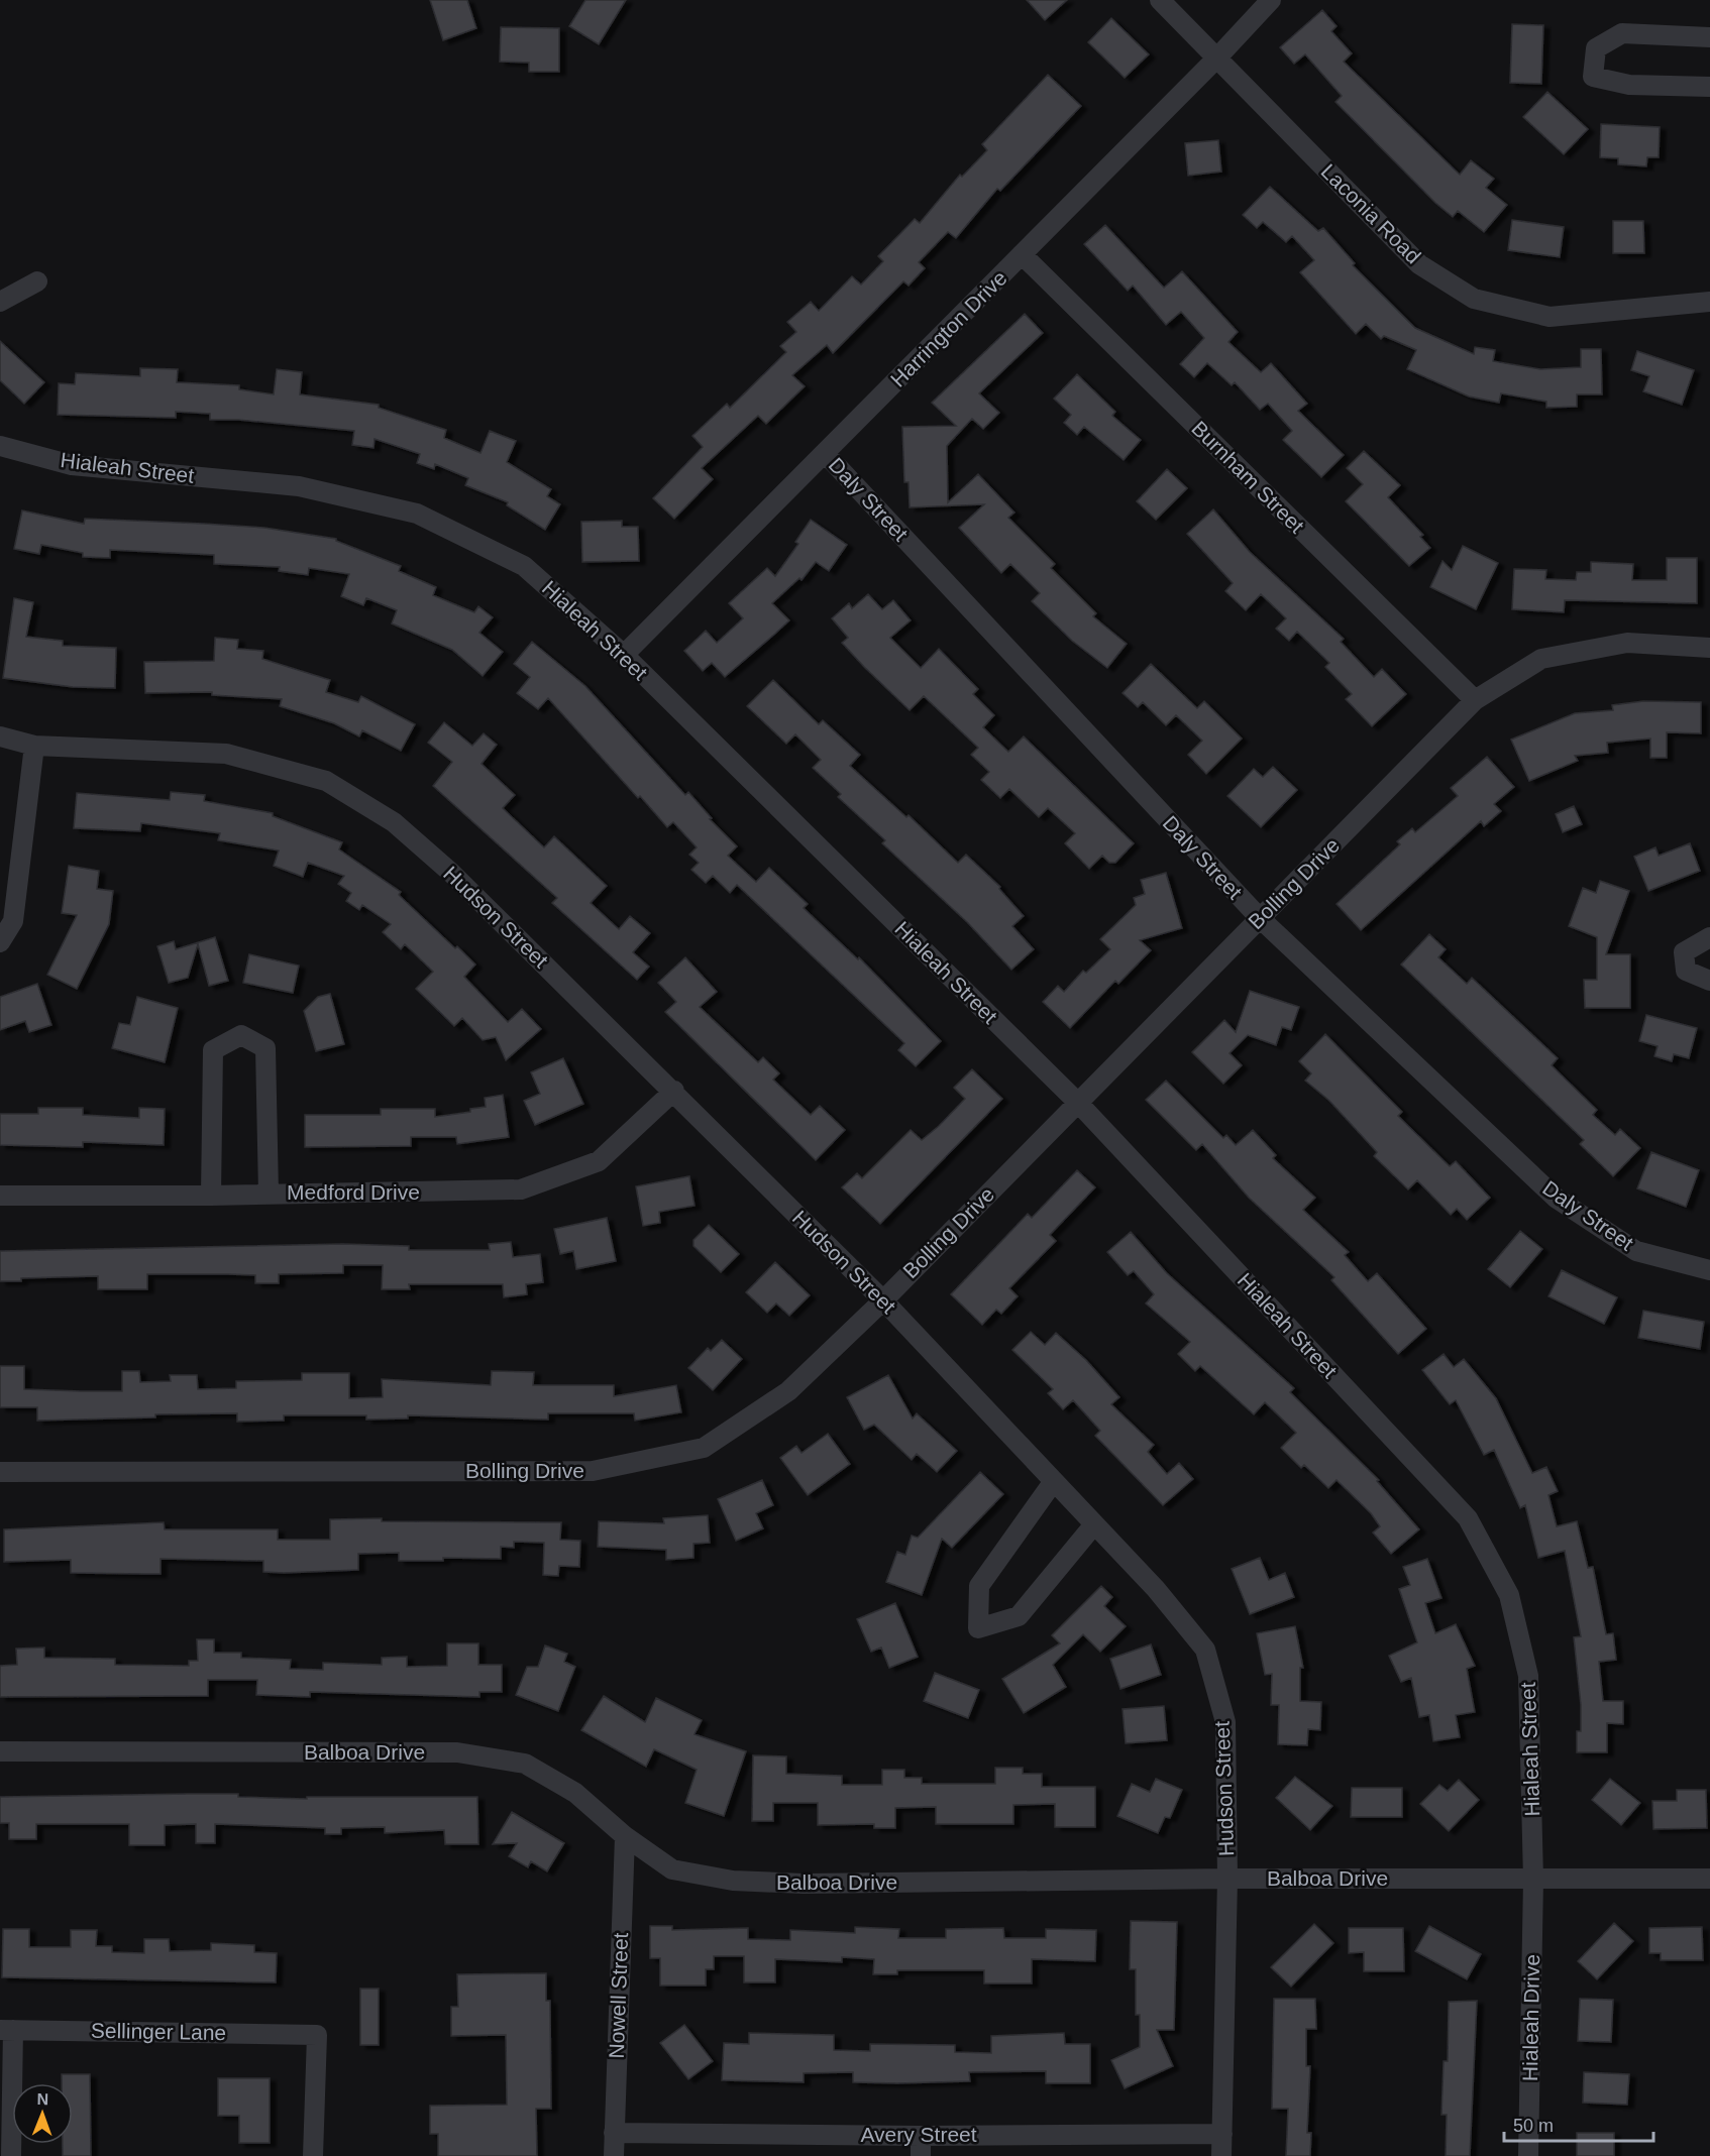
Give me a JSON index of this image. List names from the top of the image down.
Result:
{
  "streets": {
    "street": [
      "Laconia Road",
      "Harrington Drive",
      "Hialeah Street",
      "Burnham Street",
      "Daly Street",
      "Bolling Drive",
      "Hudson Street",
      "Medford Drive",
      "Balboa Drive",
      "Nowell Street",
      "Hialeah Drive",
      "Sellinger Lane",
      "Avery Street"
    ]
  },
  "crossings": [
    ["Laconia Road", "Harrington Drive"],
    ["Harrington Drive", "Hialeah Street"],
    ["Harrington Drive", "Burnham Street"],
    ["Harrington Drive", "Daly Street"],
    ["Hialeah Street", "Bolling Drive"],
    ["Hialeah Street", "Balboa Drive"],
    ["Hialeah Street", "Hialeah Drive"],
    ["Burnham Street", "Bolling Drive"],
    ["Daly Street", "Bolling Drive"],
    ["Bolling Drive", "Hudson Street"],
    ["Hudson Street", "Medford Drive"],
    ["Hudson Street", "Balboa Drive"],
    ["Hudson Street", "Avery Street"],
    ["Balboa Drive", "Nowell Street"],
    ["Balboa Drive", "Hialeah Drive"],
    ["Nowell Street", "Avery Street"]
  ],
  "scale_bar": "50 m",
  "north": "top"
}
